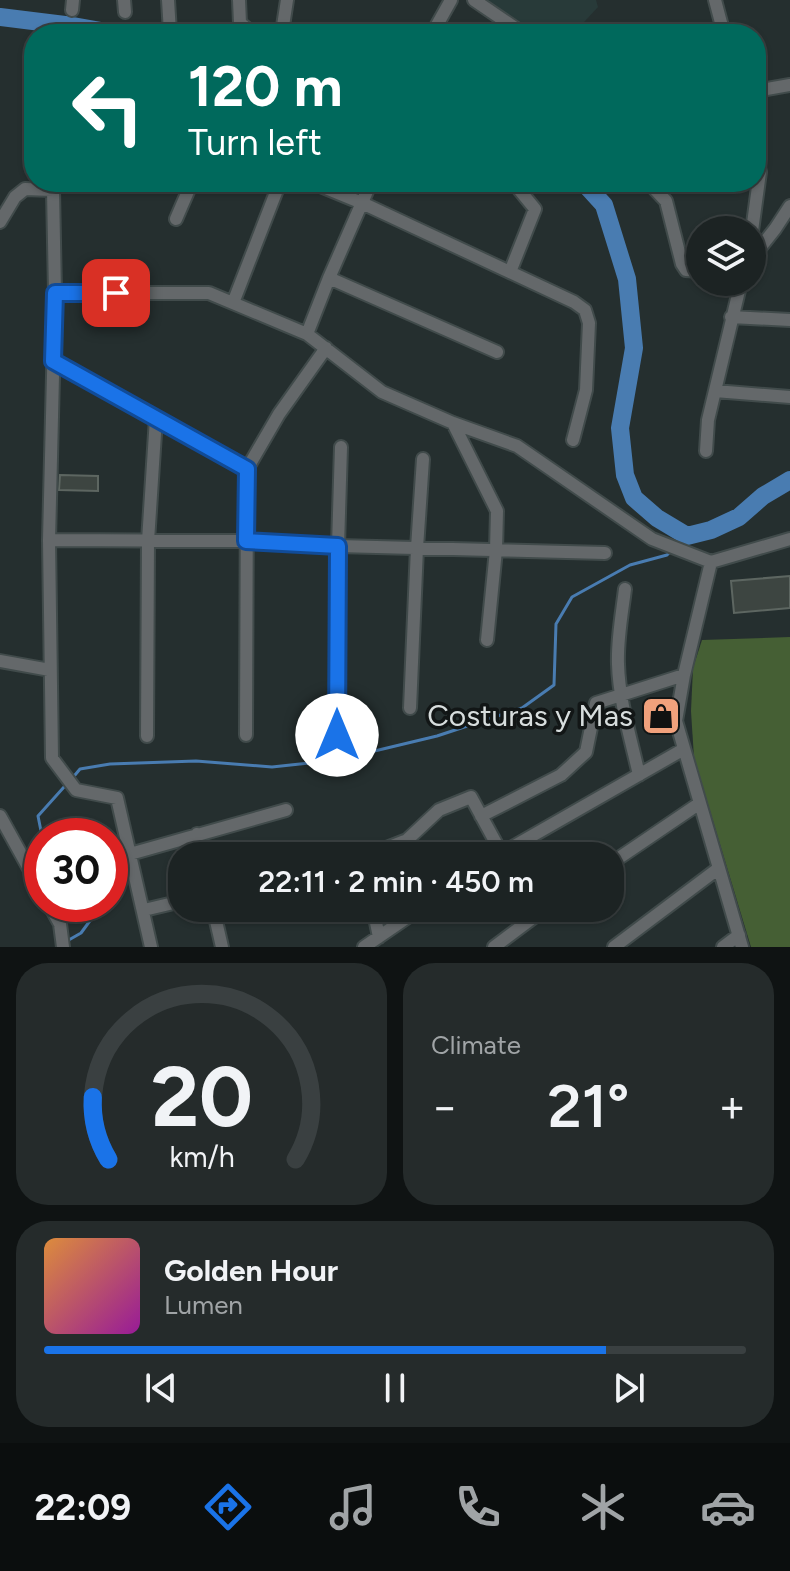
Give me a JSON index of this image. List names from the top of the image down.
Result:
{
  "places": {
    "shop": ["Costuras y Mas"]
  },
  "page": {
    "turn": ["120 m", "Turn left"],
    "limit": "30",
    "trip": "22:11 · 2 min · 450 m",
    "tile": "Climate",
    "heat": ["−", "21°", "+"],
    "song": ["Golden Hour", "Lumen"],
    "tabs": "22:09",
    "gauge": ["20", "km/h"]
  }
}
